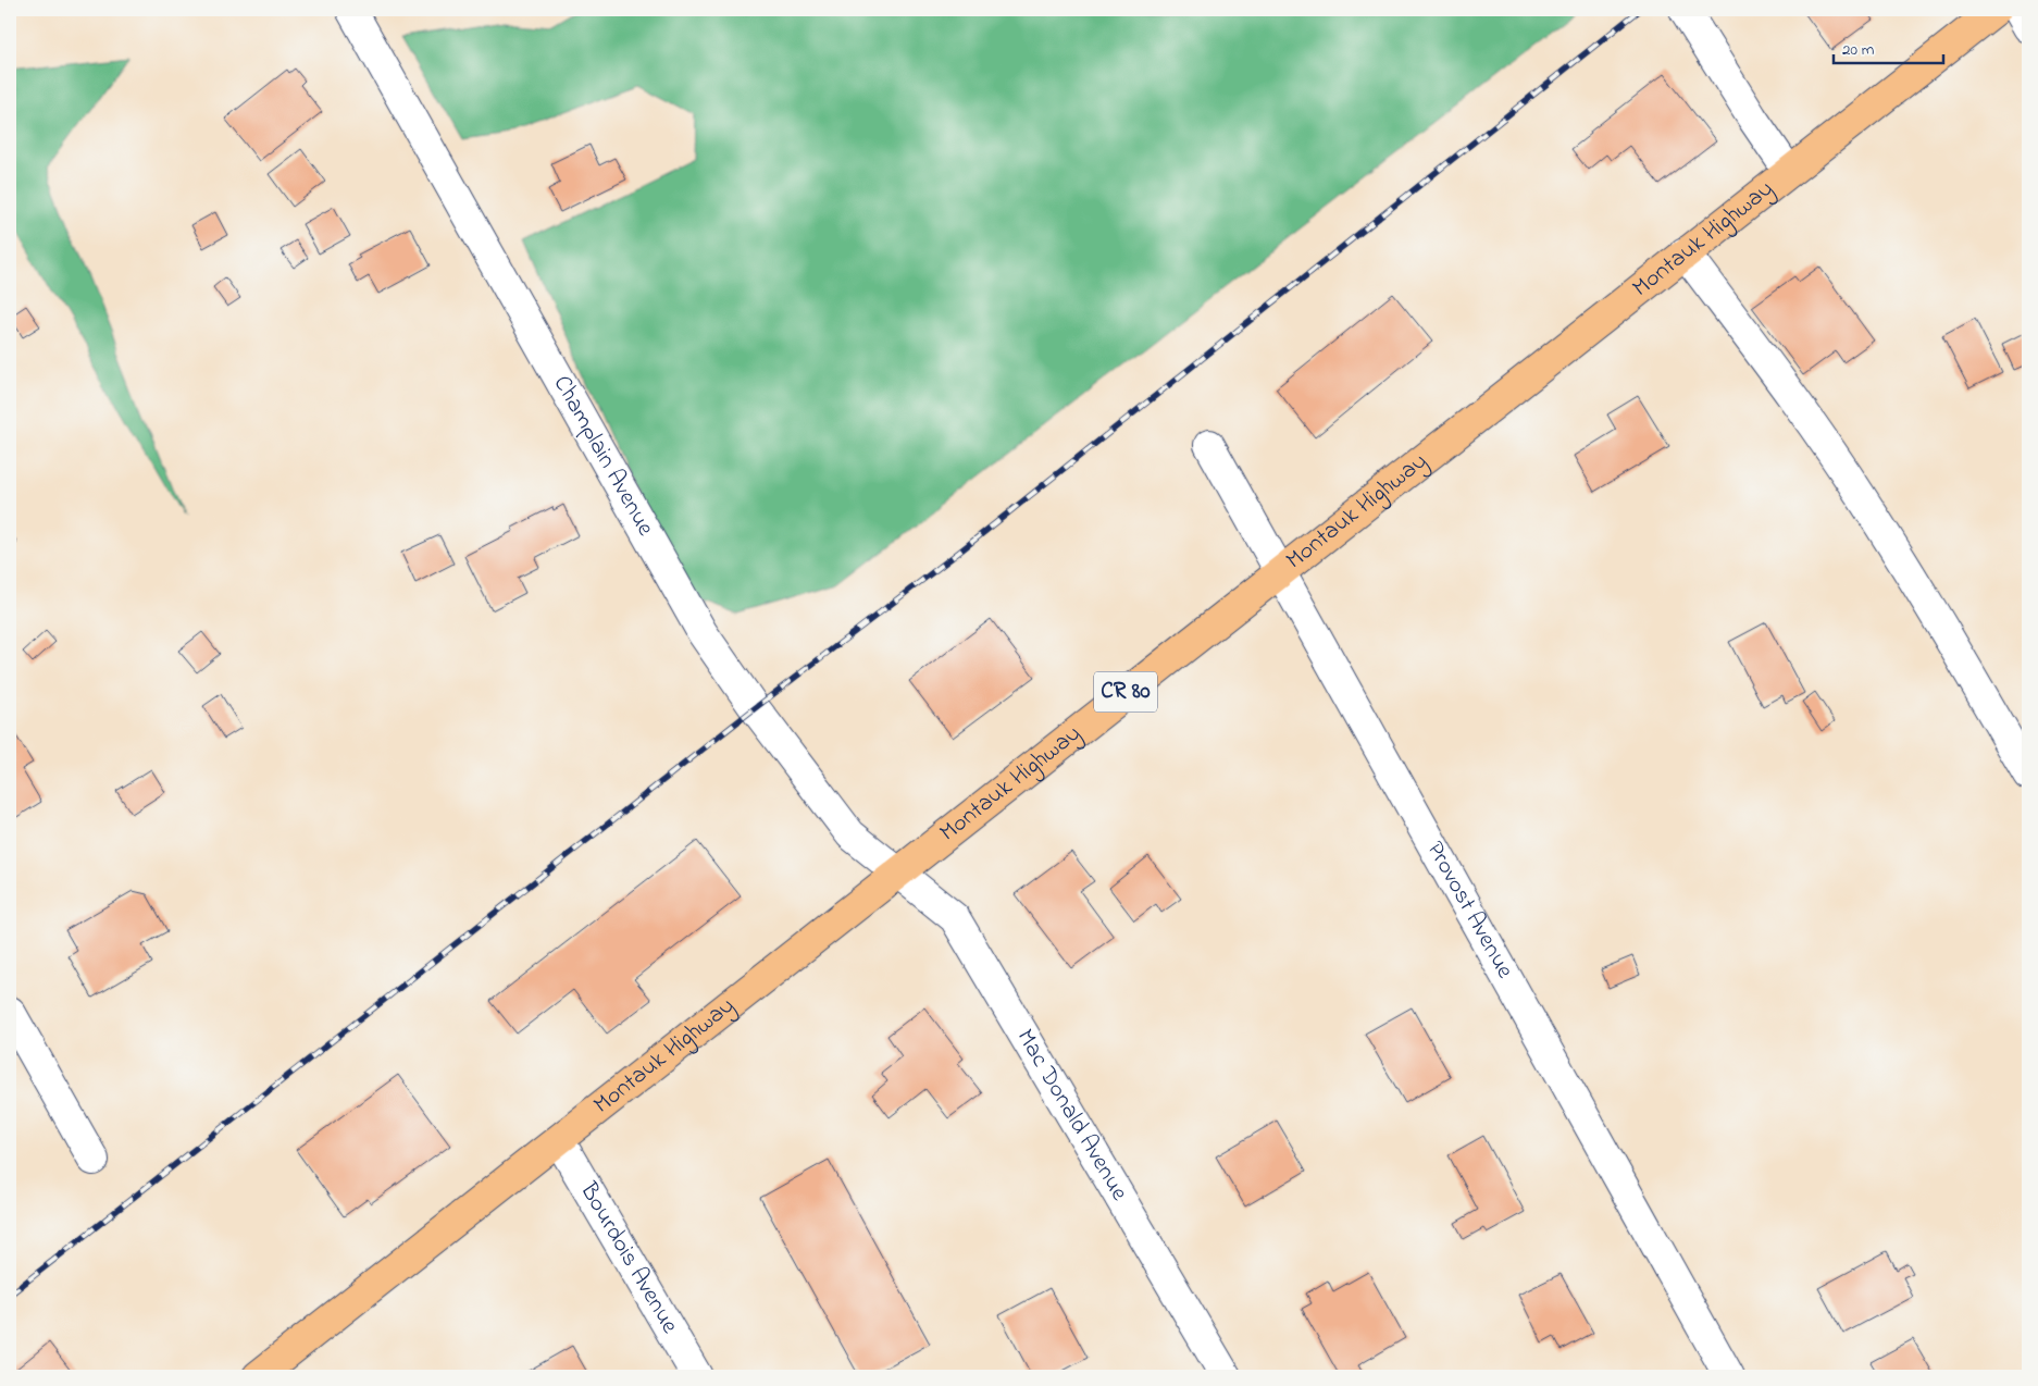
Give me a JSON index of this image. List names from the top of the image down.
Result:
{
  "streets": {
    "main road": ["Montauk Highway", "CR 80"],
    "street": [
      "Champlain Avenue",
      "Provost Avenue",
      "Mac Donald Avenue",
      "Bourdois Avenue"
    ]
  },
  "crossings": [
    ["Montauk Highway", "Champlain Avenue"],
    ["Montauk Highway", "Provost Avenue"],
    ["Montauk Highway", "Mac Donald Avenue"],
    ["Montauk Highway", "Bourdois Avenue"],
    ["Champlain Avenue", "Mac Donald Avenue"]
  ],
  "scale_bar": "20 m"
}
